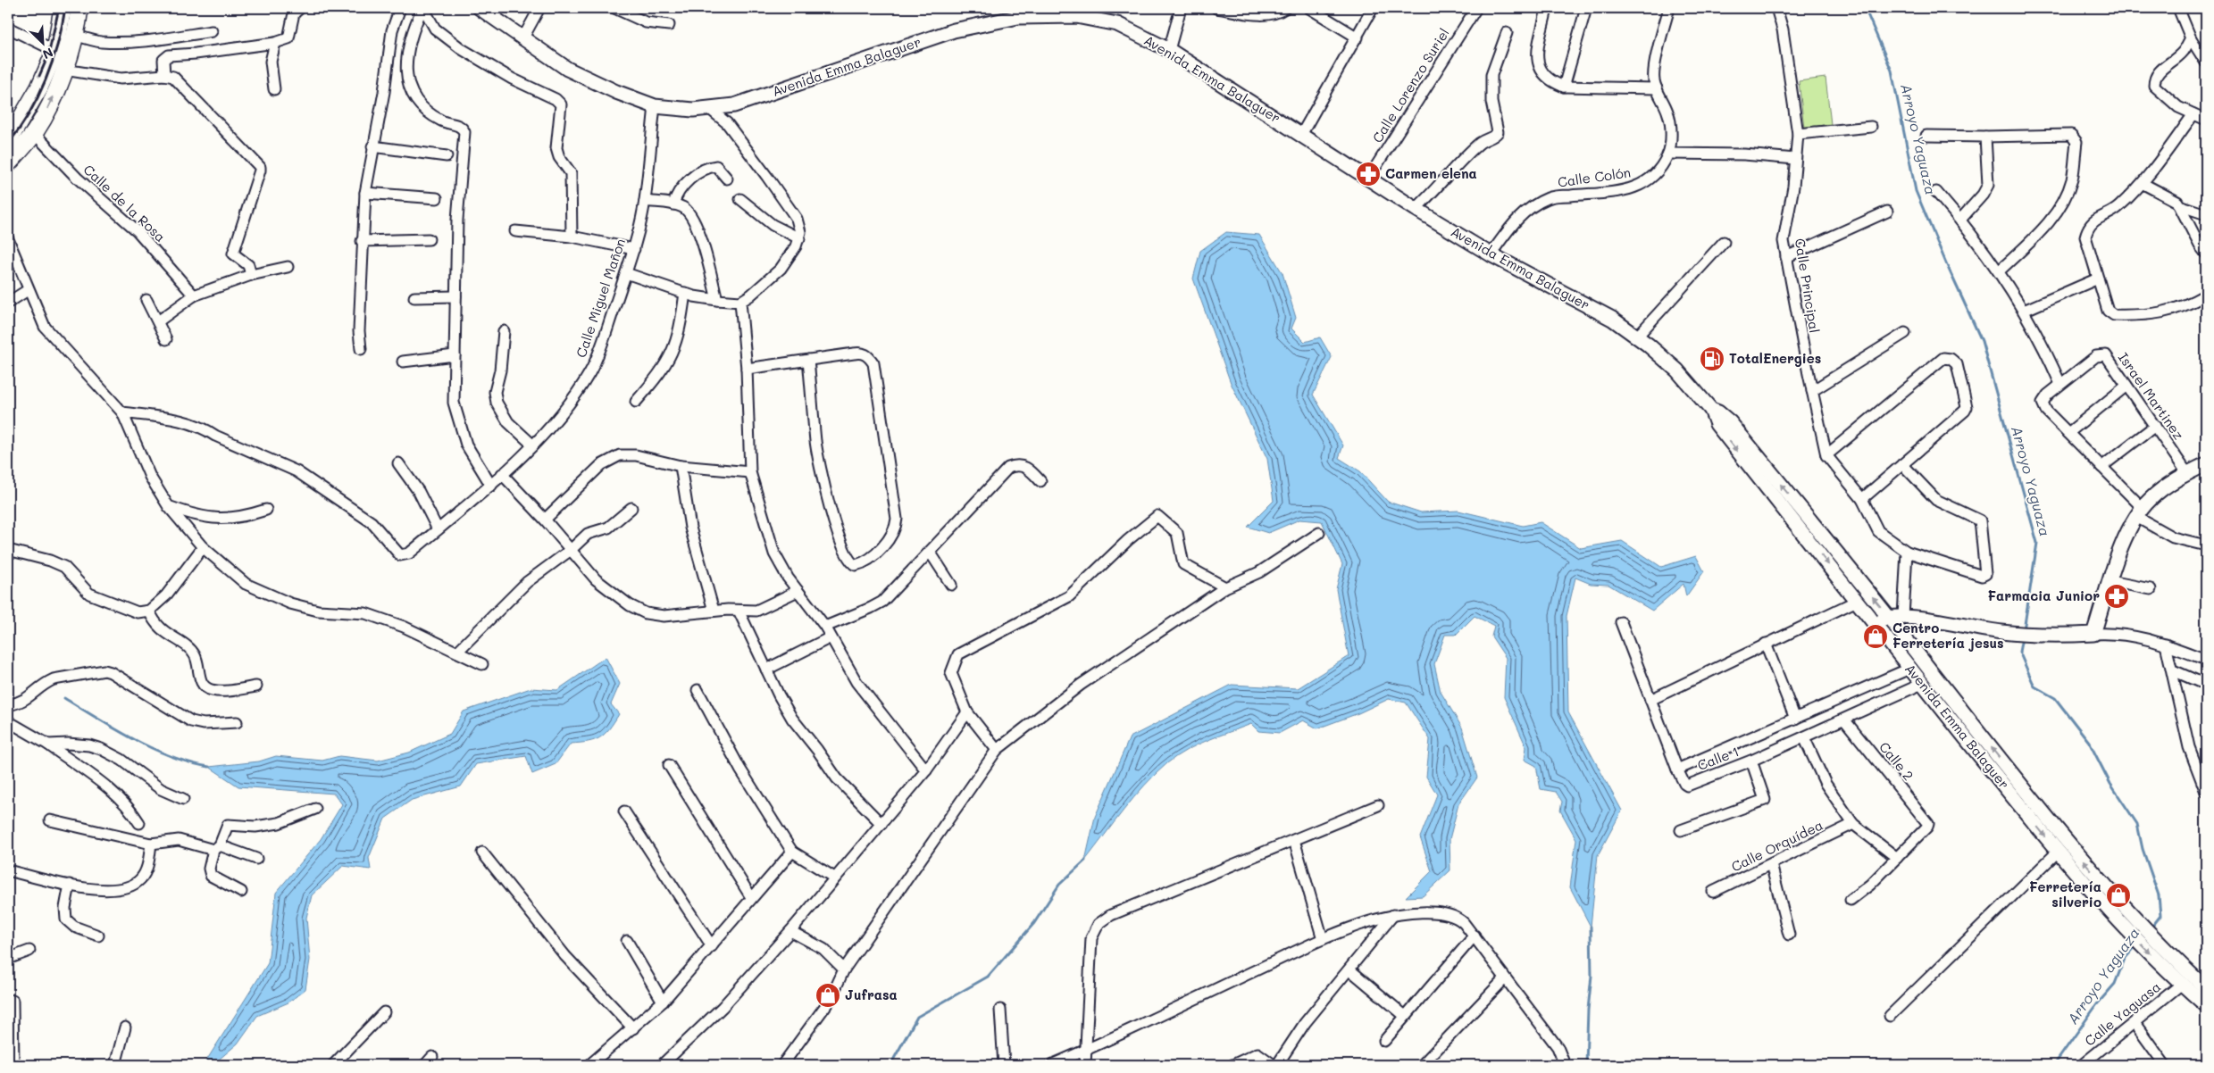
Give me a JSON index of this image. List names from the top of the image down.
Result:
{
  "streets": {
    "street": [
      "Avenida Emma Balaguer",
      "Calle Lorenzo Suriel",
      "Calle Colón",
      "Calle de la Rosa",
      "Calle Principal",
      "Calle Miguel Mañon",
      "Israel Martinez",
      "Calle 1",
      "Calle 2",
      "Calle Orquídea",
      "Calle Yaguasa"
    ]
  },
  "crossings": [
    ["Avenida Emma Balaguer", "Calle Lorenzo Suriel"],
    ["Avenida Emma Balaguer", "Calle Colón"],
    ["Avenida Emma Balaguer", "Calle Miguel Mañon"],
    ["Avenida Emma Balaguer", "Calle 1"],
    ["Avenida Emma Balaguer", "Calle Yaguasa"],
    ["Calle 1", "Calle 2"]
  ],
  "water": ["Arroyo Yaguaza"],
  "places": {
    "pharmacy": ["Carmen elena", "Farmacia Junior"],
    "fuel station": ["TotalEnergies"],
    "shop": ["Centro Ferretería jesus", "Ferretería silverio", "Jufrasa"]
  },
  "north": "bottom right"
}
